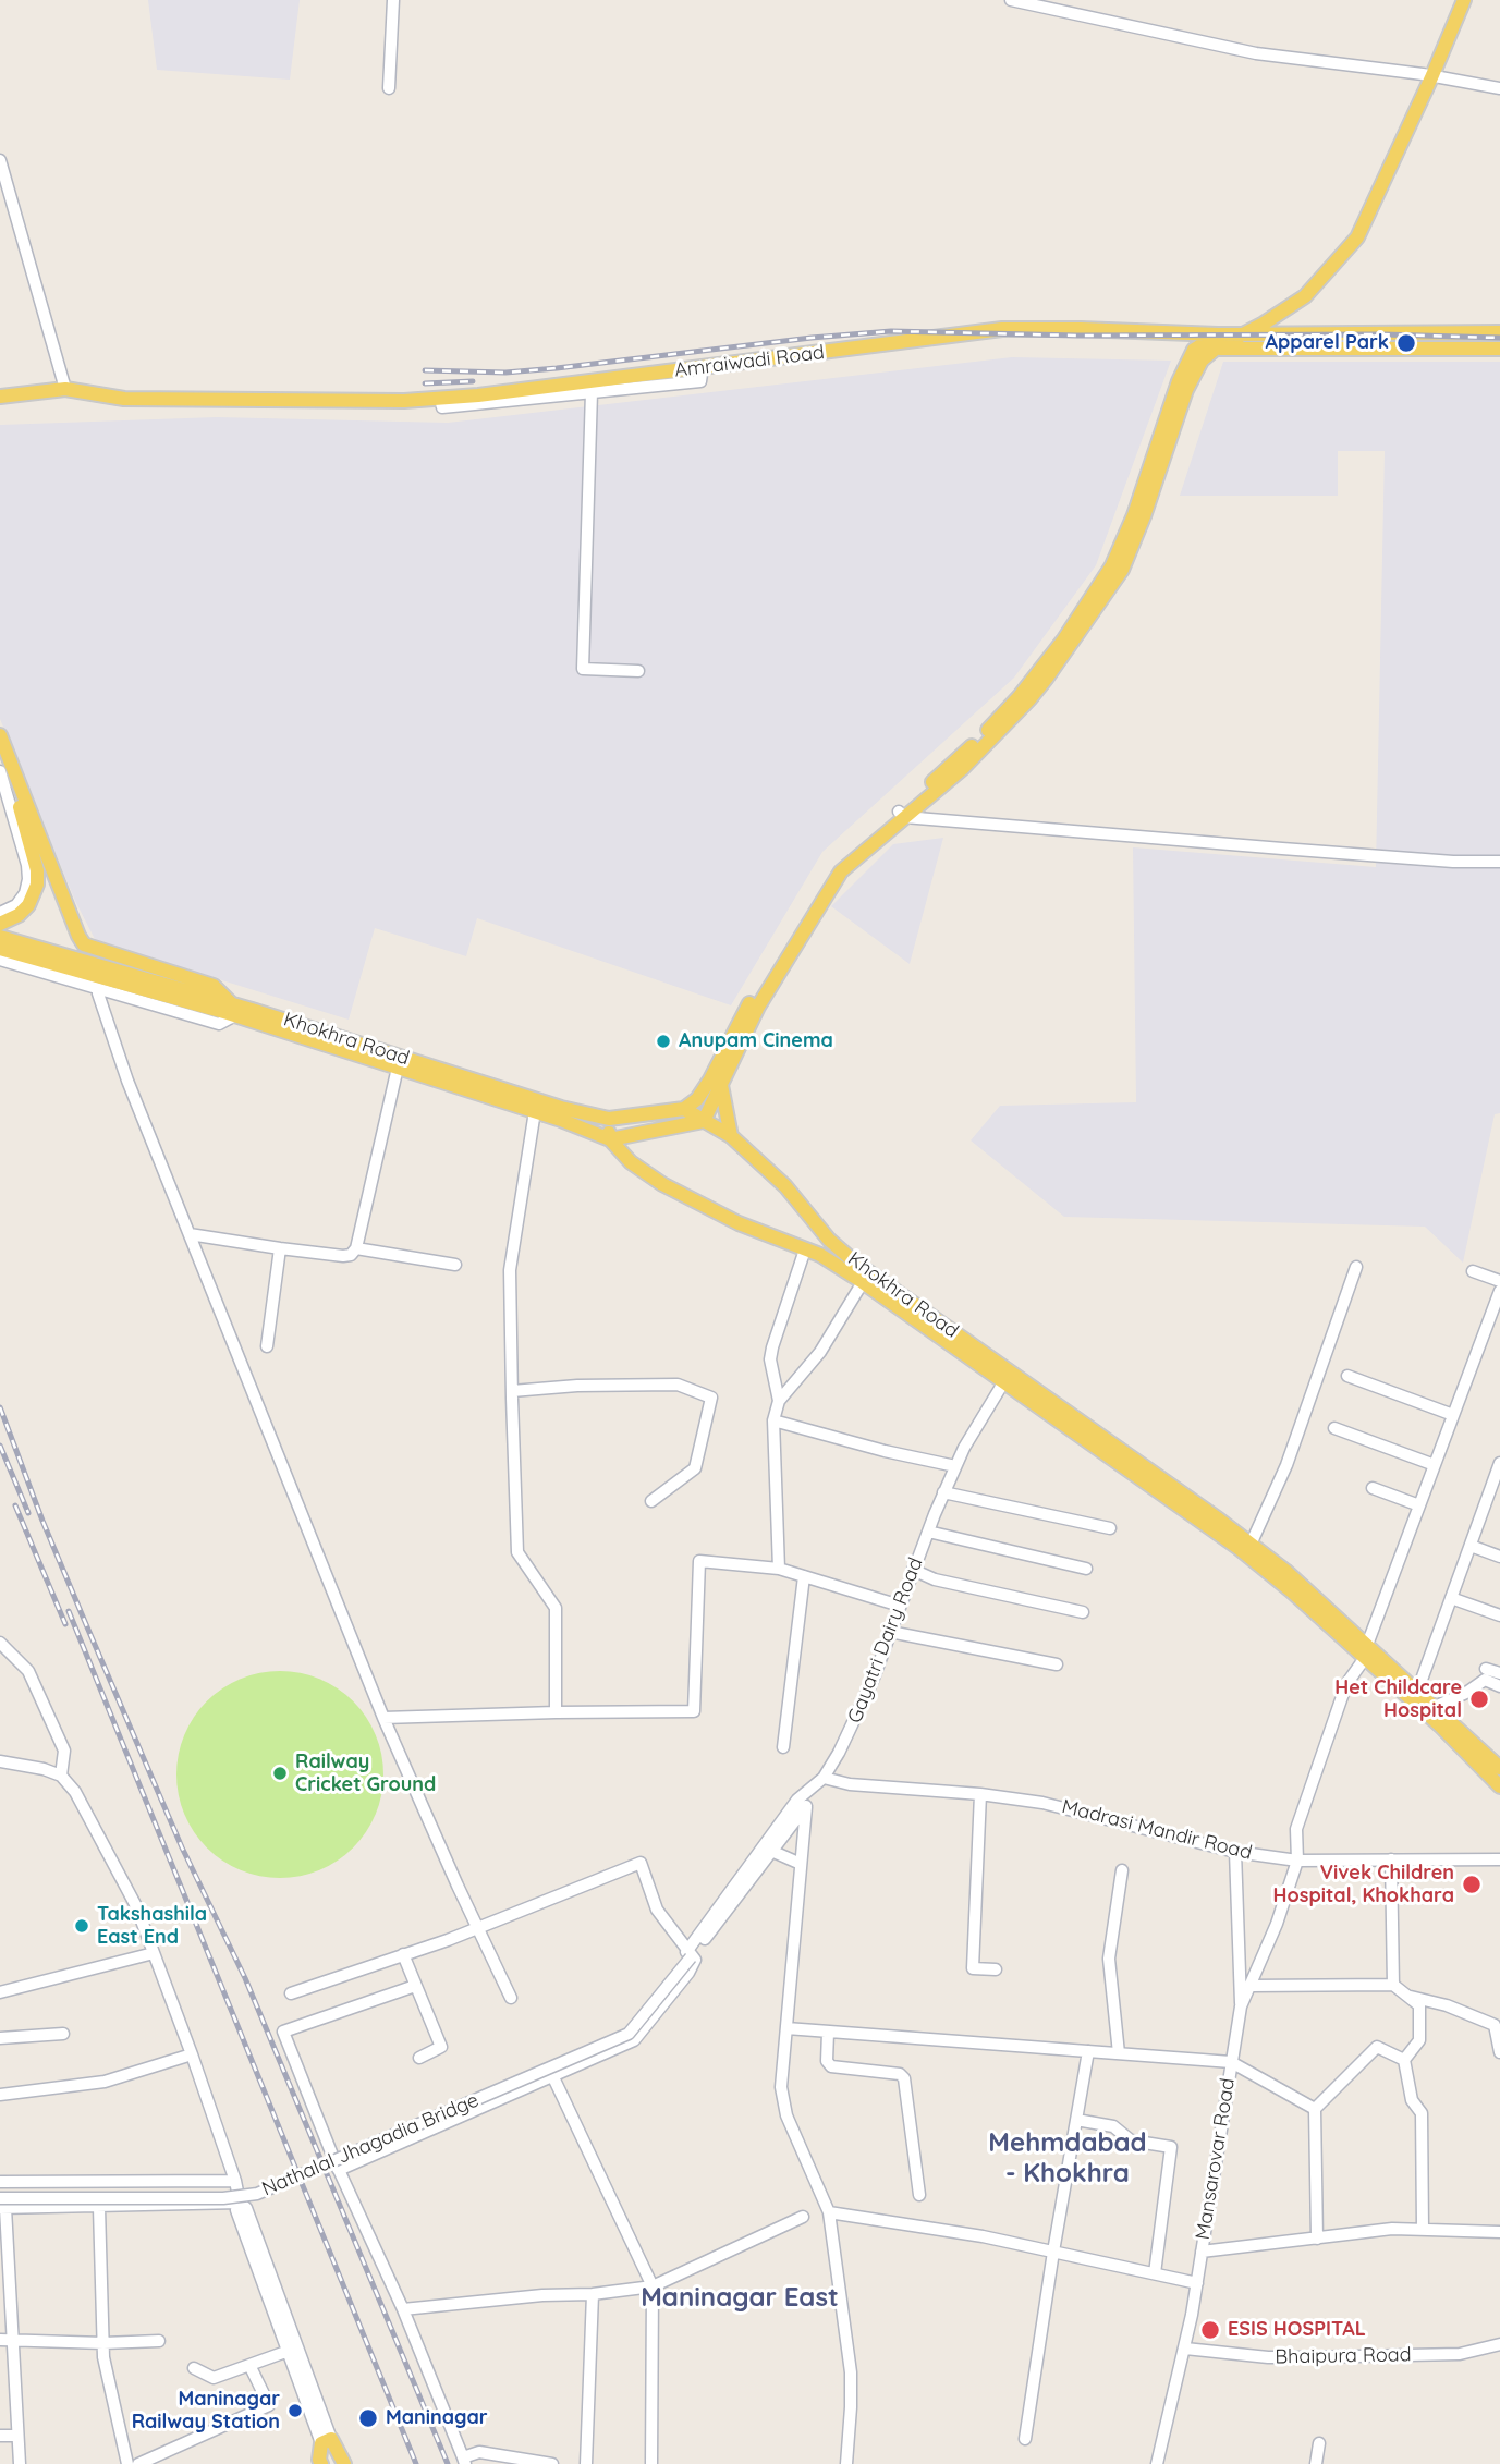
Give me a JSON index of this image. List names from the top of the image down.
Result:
{
  "streets": {
    "main road": ["Amraiwadi Road", "Khokhra Road"],
    "street": [
      "Gayatri Dairy Road",
      "Madrasi Mandir Road",
      "Nathalal Jhagadia Bridge",
      "Mansarovar Road",
      "Bhaipura Road"
    ]
  },
  "crossings": [
    ["Khokhra Road", "Gayatri Dairy Road"],
    ["Khokhra Road", "Mansarovar Road"],
    ["Gayatri Dairy Road", "Madrasi Mandir Road"],
    ["Gayatri Dairy Road", "Nathalal Jhagadia Bridge"],
    ["Madrasi Mandir Road", "Mansarovar Road"],
    ["Mansarovar Road", "Bhaipura Road"]
  ],
  "districts": ["Mehmdabad - Khokhra", "Maninagar East"],
  "places": [
    "Apparel Park",
    "Anupam Cinema",
    "Het Childcare Hospital",
    "Railway Cricket Ground",
    "Vivek Children Hospital, Khokhara",
    "Takshashila East End",
    "ESIS HOSPITAL",
    "Maninagar Railway Station",
    "Maninagar"
  ]
}
